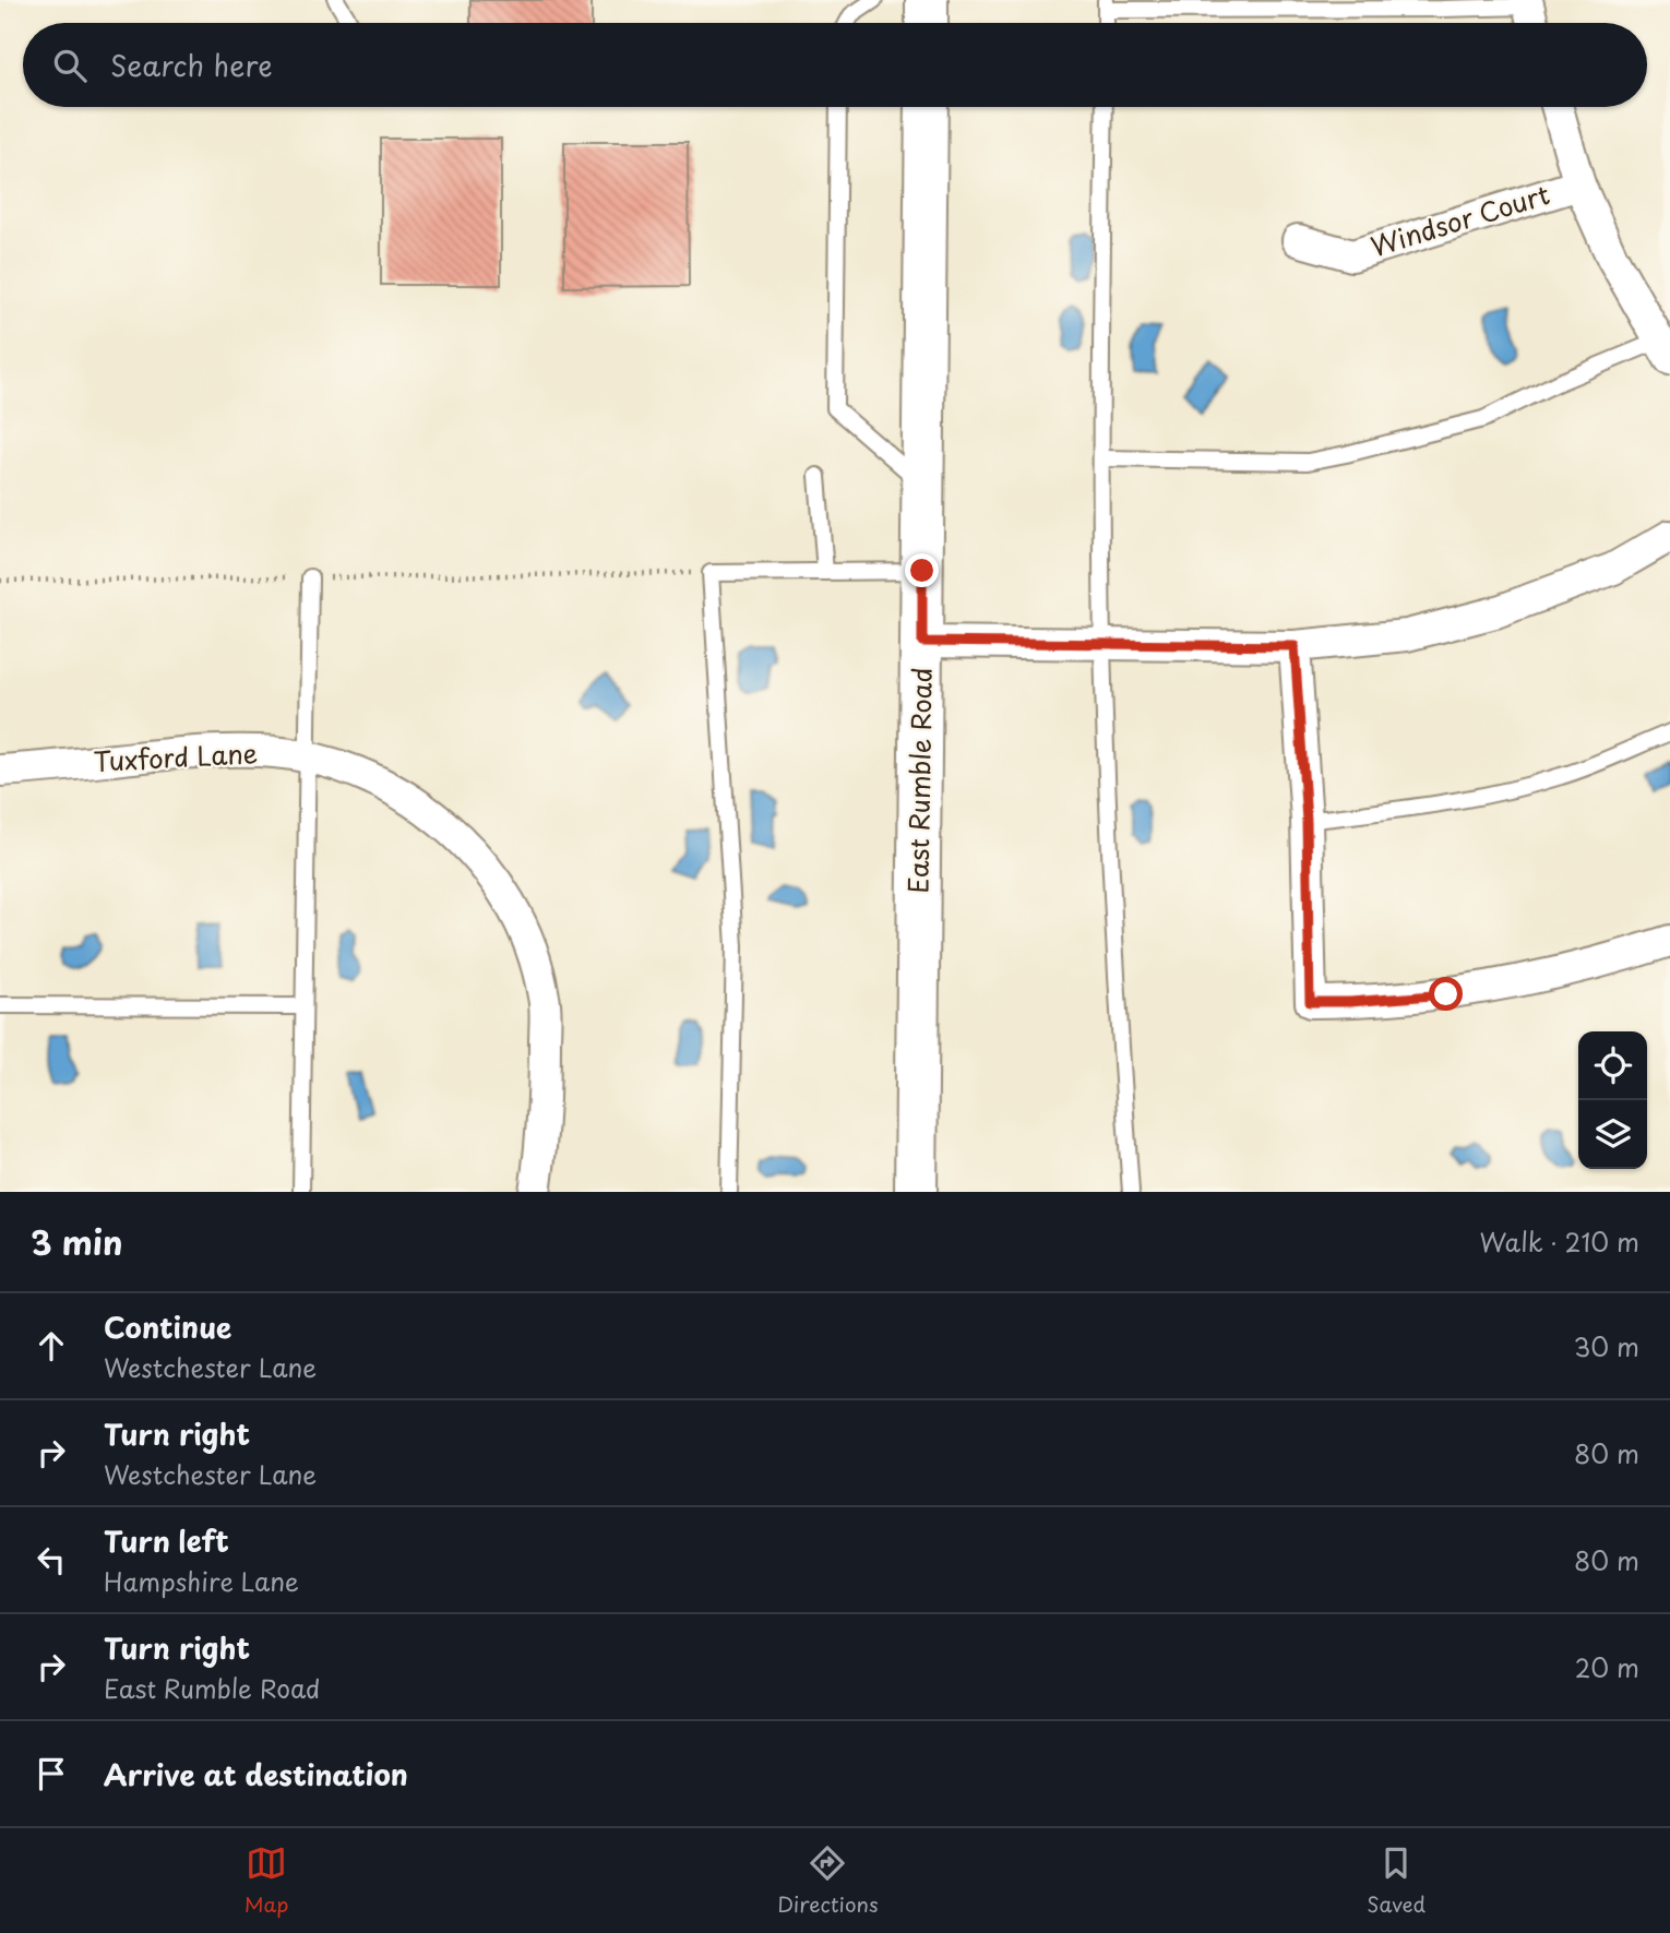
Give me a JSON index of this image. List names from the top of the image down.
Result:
{
  "streets": {
    "street": ["Windsor Court", "Tuxford Lane", "East Rumble Road"]
  },
  "page": {
    "search": "Search here",
    "heading": ["3 min", "Walk · 210 m"],
    "list": [
      ["Continue", "Westchester Lane", "30 m"],
      ["Turn right", "Westchester Lane", "80 m"],
      ["Turn left", "Hampshire Lane", "80 m"],
      ["Turn right", "East Rumble Road", "20 m"],
      "Arrive at destination"
    ],
    "nav": ["Map", "Directions", "Saved"]
  }
}
